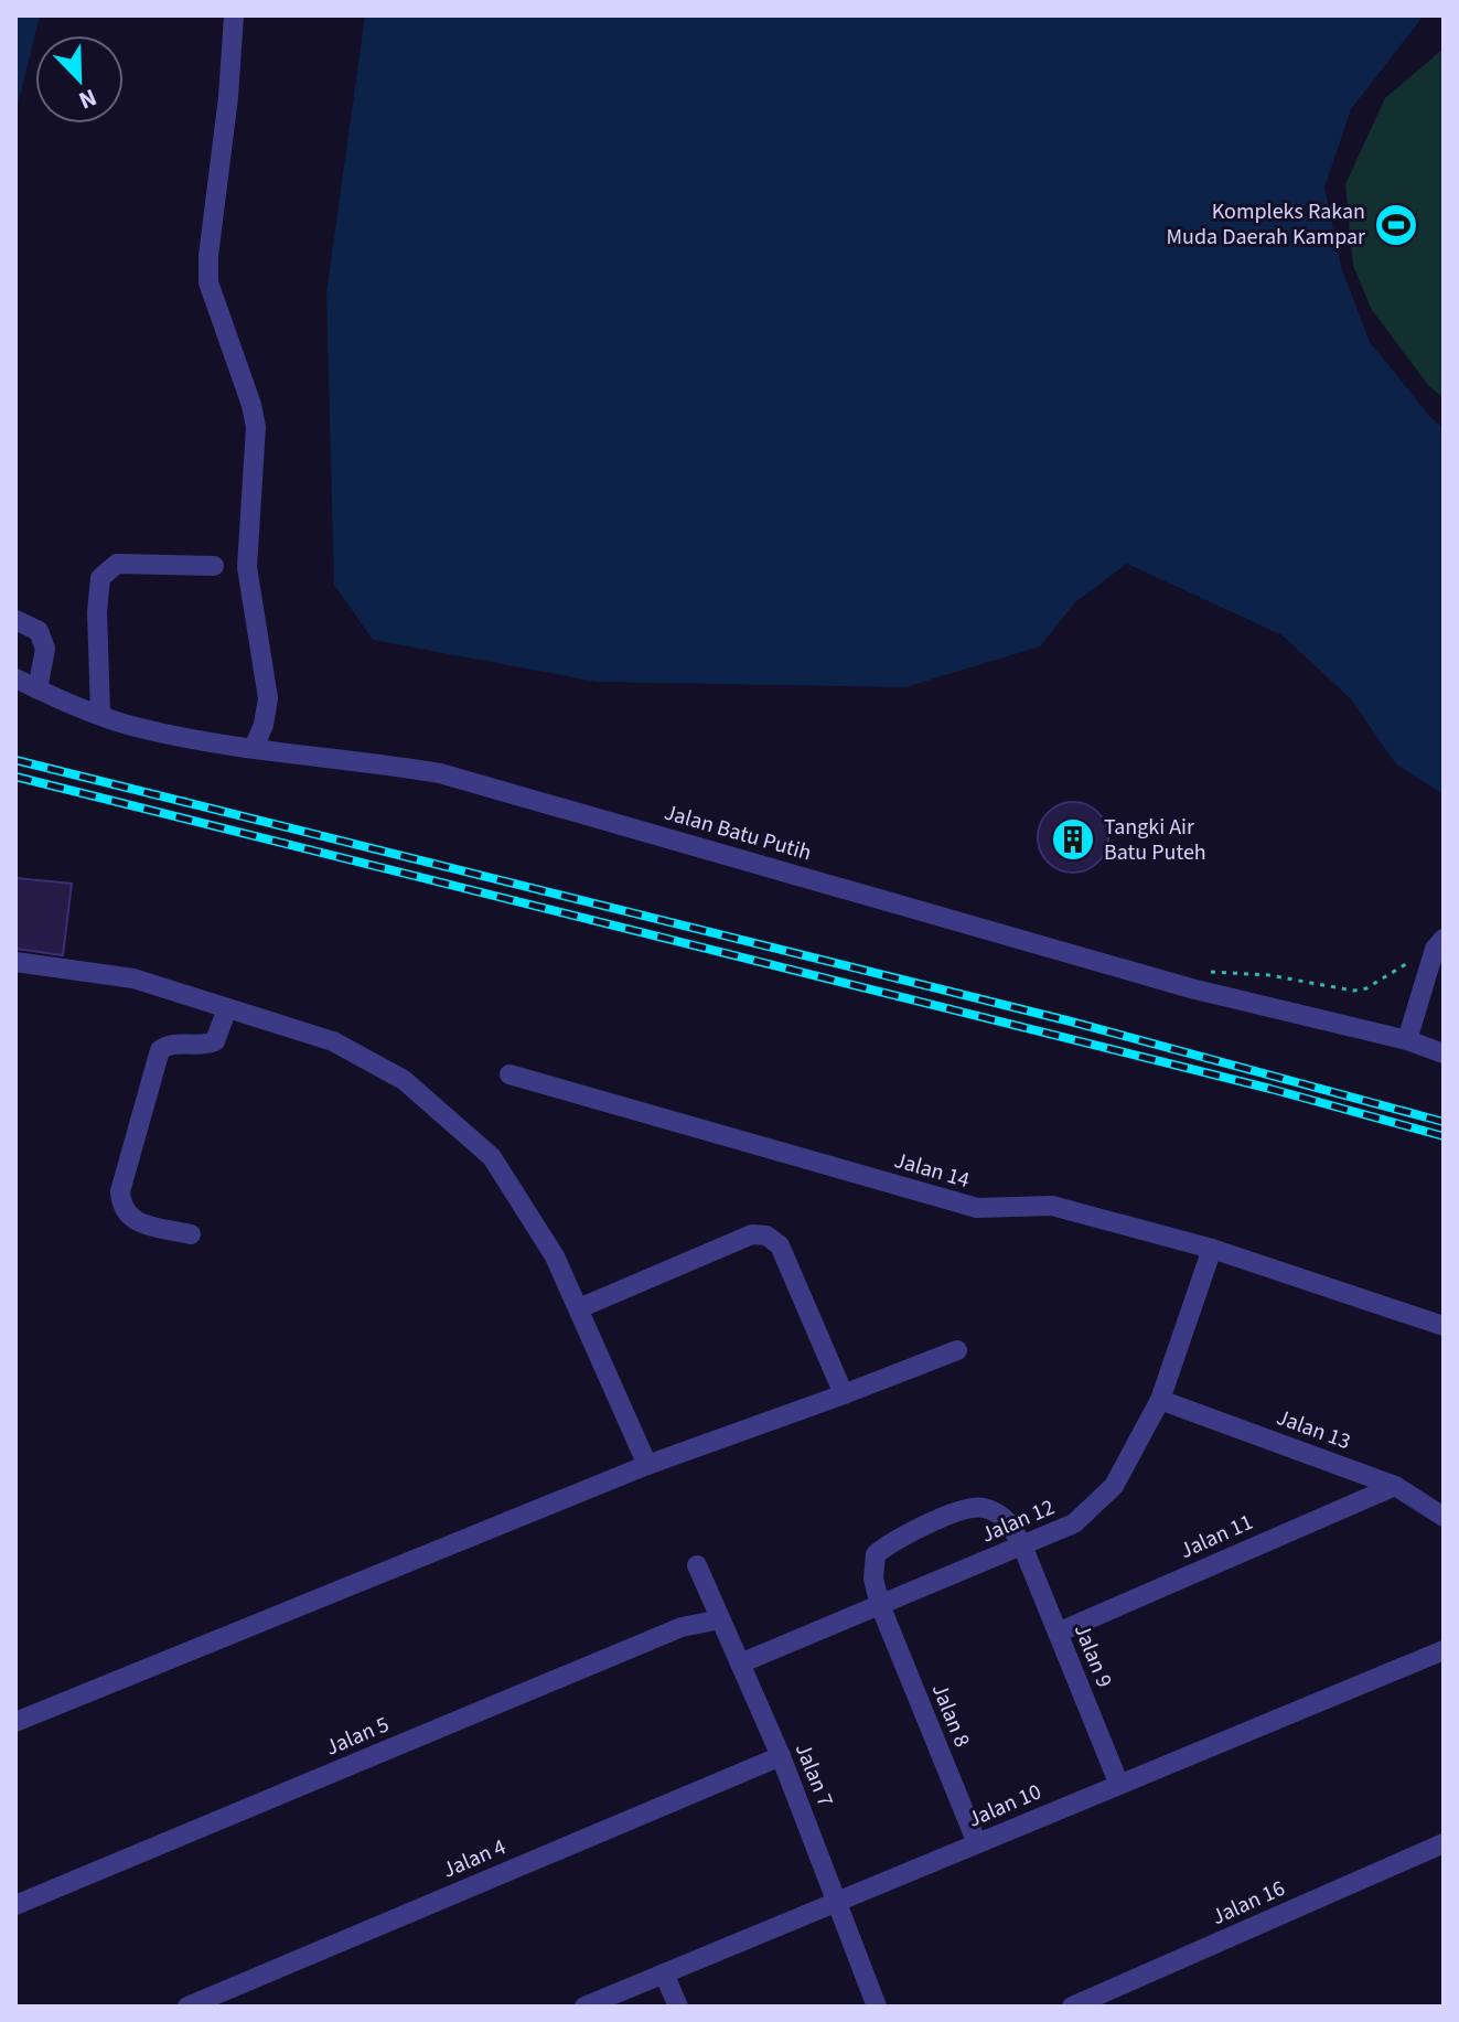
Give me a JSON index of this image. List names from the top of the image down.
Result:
{
  "streets": {
    "street": [
      "Jalan Batu Putih",
      "Jalan 14",
      "Jalan 13",
      "Jalan 12",
      "Jalan 11",
      "Jalan 9",
      "Jalan 8",
      "Jalan 5",
      "Jalan 7",
      "Jalan 10",
      "Jalan 4",
      "Jalan 16"
    ]
  },
  "crossings": [
    ["Jalan 14", "Jalan 12"],
    ["Jalan 13", "Jalan 12"],
    ["Jalan 13", "Jalan 11"],
    ["Jalan 12", "Jalan 9"],
    ["Jalan 12", "Jalan 8"],
    ["Jalan 12", "Jalan 7"],
    ["Jalan 11", "Jalan 9"],
    ["Jalan 9", "Jalan 8"],
    ["Jalan 9", "Jalan 10"],
    ["Jalan 8", "Jalan 10"],
    ["Jalan 5", "Jalan 7"],
    ["Jalan 7", "Jalan 10"],
    ["Jalan 7", "Jalan 4"]
  ],
  "places": {
    "sports": ["Kompleks Rakan Muda Daerah Kampar"],
    "building": ["Tangki Air Batu Puteh"]
  },
  "north": "bottom right"
}
